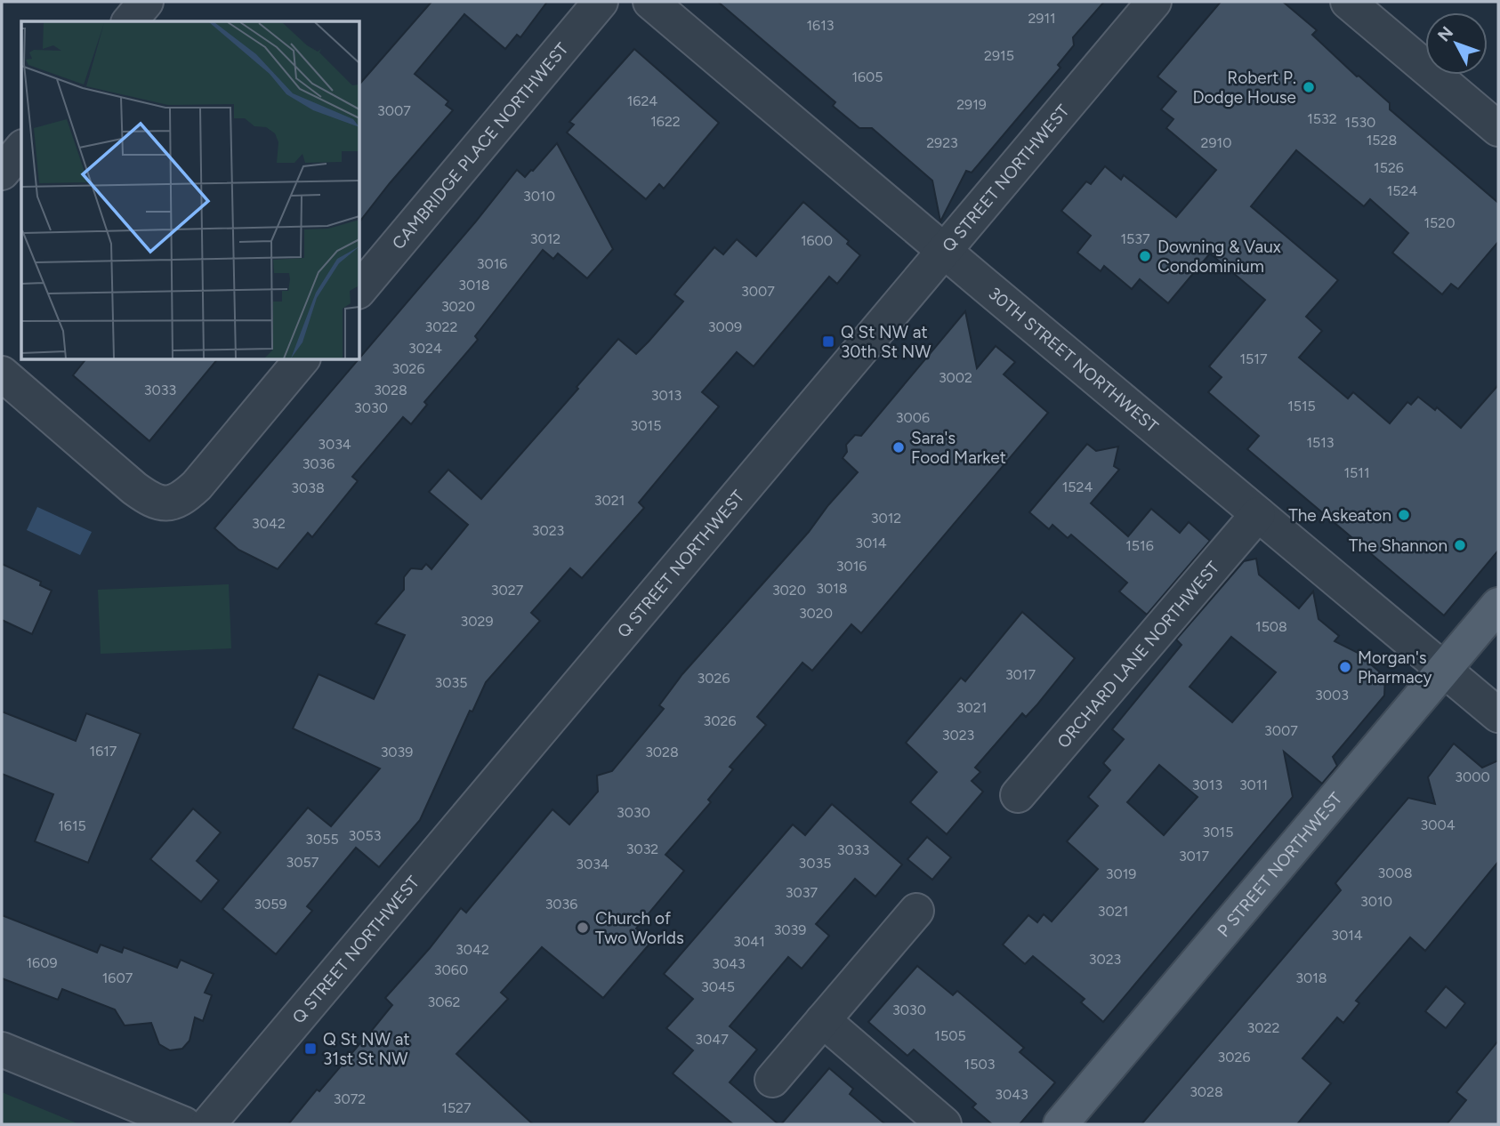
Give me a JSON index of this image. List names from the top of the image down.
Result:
{
  "streets": {
    "main road": ["P STREET NORTHWEST"],
    "street": [
      "CAMBRIDGE PLACE NORTHWEST",
      "Q STREET NORTHWEST",
      "30TH STREET NORTHWEST",
      "ORCHARD LANE NORTHWEST"
    ]
  },
  "crossings": [
    ["Q STREET NORTHWEST", "30TH STREET NORTHWEST"],
    ["30TH STREET NORTHWEST", "ORCHARD LANE NORTHWEST"],
    ["30TH STREET NORTHWEST", "P STREET NORTHWEST"]
  ],
  "places": {
    "other": [
      "Robert P. Dodge House",
      "Downing & Vaux Condominium",
      "Sara's Food Market",
      "The Askeaton",
      "The Shannon",
      "Morgan's Pharmacy",
      "Church of Two Worlds"
    ],
    "transit": ["Q St NW at 30th St NW", "Q St NW at 31st St NW"]
  },
  "house_numbers": [
    "2911",
    "1613",
    "2915",
    "1605",
    "1624",
    "2919",
    "3007",
    "1532",
    "1622",
    "1530",
    "1528",
    "2923",
    "2910",
    "1526",
    "1524",
    "3010",
    "1520",
    "3012",
    "1537",
    "1600",
    "3016",
    "3018",
    "3007",
    "3020",
    "3022",
    "3009",
    "3024",
    "1517",
    "3026",
    "3002",
    "3033",
    "3028",
    "3013",
    "1515",
    "3030",
    "3006",
    "3015",
    "1513",
    "3034",
    "3036",
    "1511",
    "1524",
    "3038",
    "3021",
    "3012",
    "3042",
    "3023",
    "3014",
    "1516",
    "3016",
    "3018",
    "3027",
    "3020",
    "3020",
    "3029",
    "1508",
    "3017",
    "3026",
    "3035",
    "3003",
    "3021",
    "3026",
    "3007",
    "3023",
    "1617",
    "3039",
    "3028",
    "3000",
    "3013",
    "3011",
    "3030",
    "3004",
    "1615",
    "3015",
    "3053",
    "3055",
    "3032",
    "3033",
    "3017",
    "3057",
    "3035",
    "3034",
    "3008",
    "3019",
    "3037",
    "3010",
    "3059",
    "3036",
    "3021",
    "3039",
    "3014",
    "3041",
    "3042",
    "3023",
    "1609",
    "3043",
    "3060",
    "1607",
    "3018",
    "3045",
    "3062",
    "3030",
    "3022",
    "1505",
    "3047",
    "3026",
    "1503",
    "3028",
    "3043",
    "3072",
    "1527"
  ],
  "north": "top left"
}
